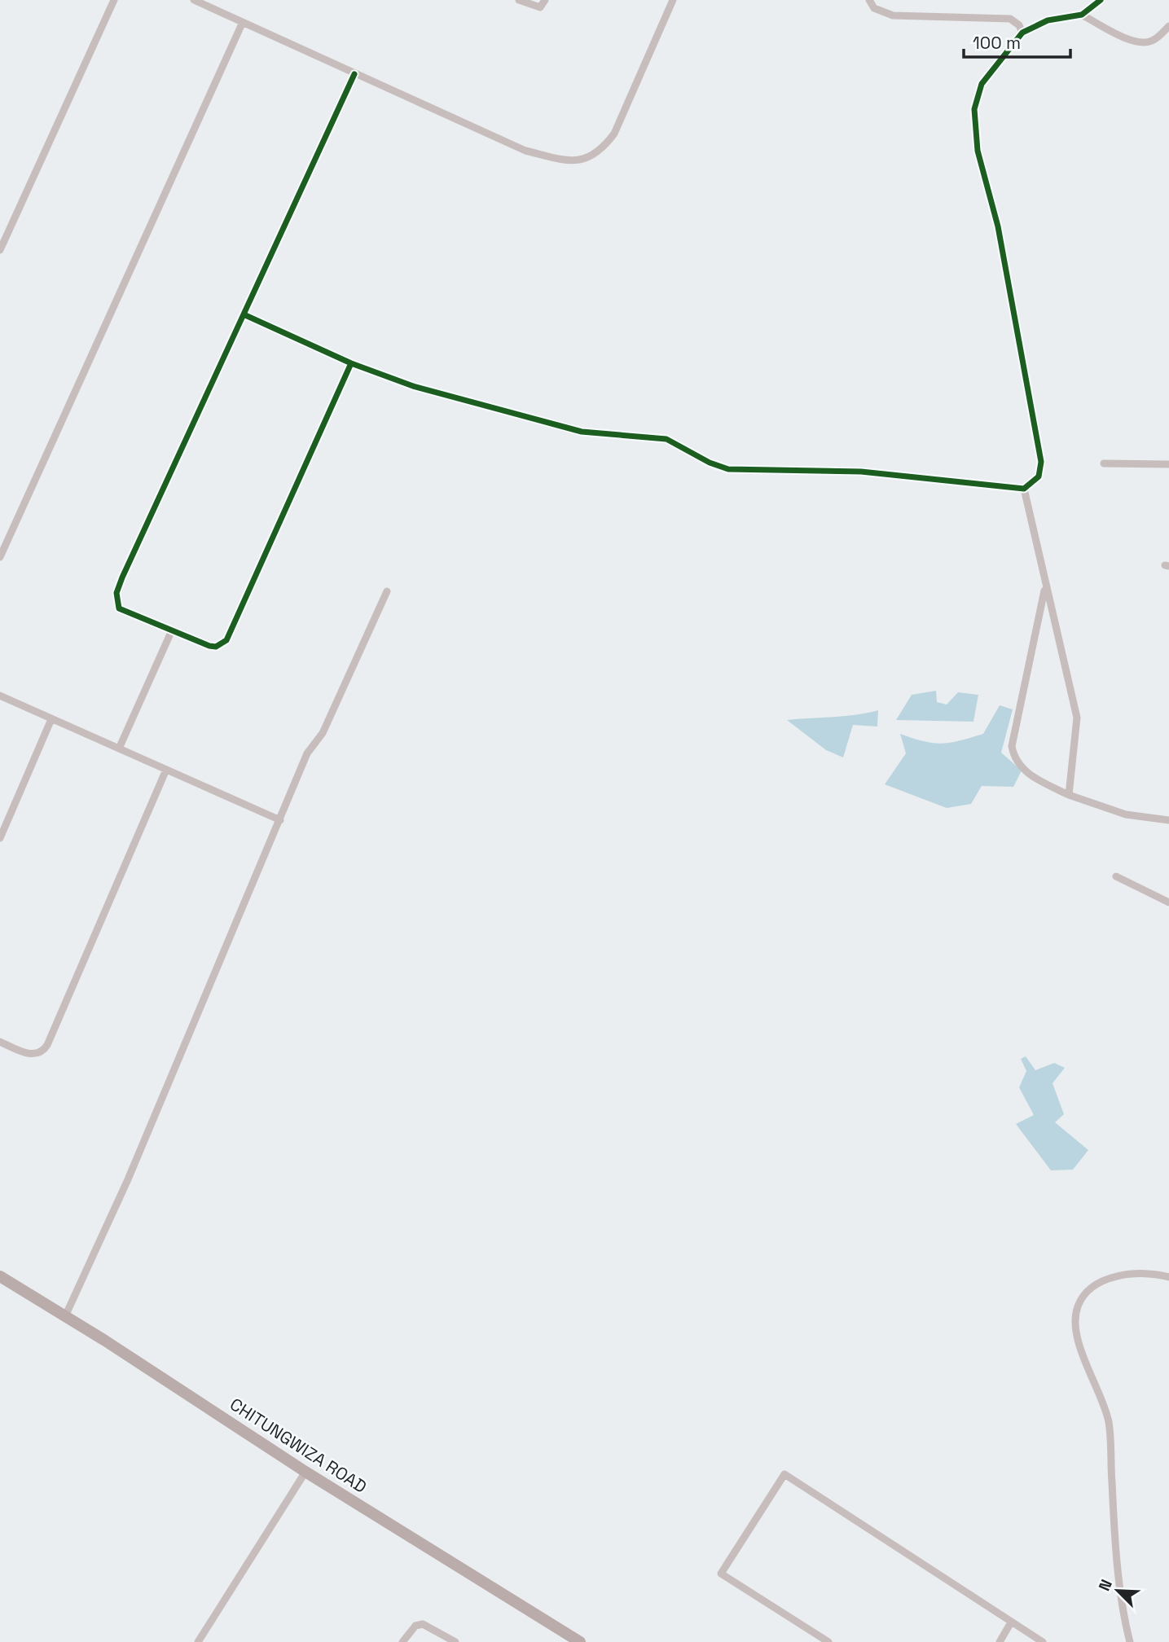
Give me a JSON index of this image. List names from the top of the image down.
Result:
{
  "streets": {
    "main road": ["CHITUNGWIZA ROAD"]
  },
  "scale_bar": "100 m",
  "north": "top left"
}
